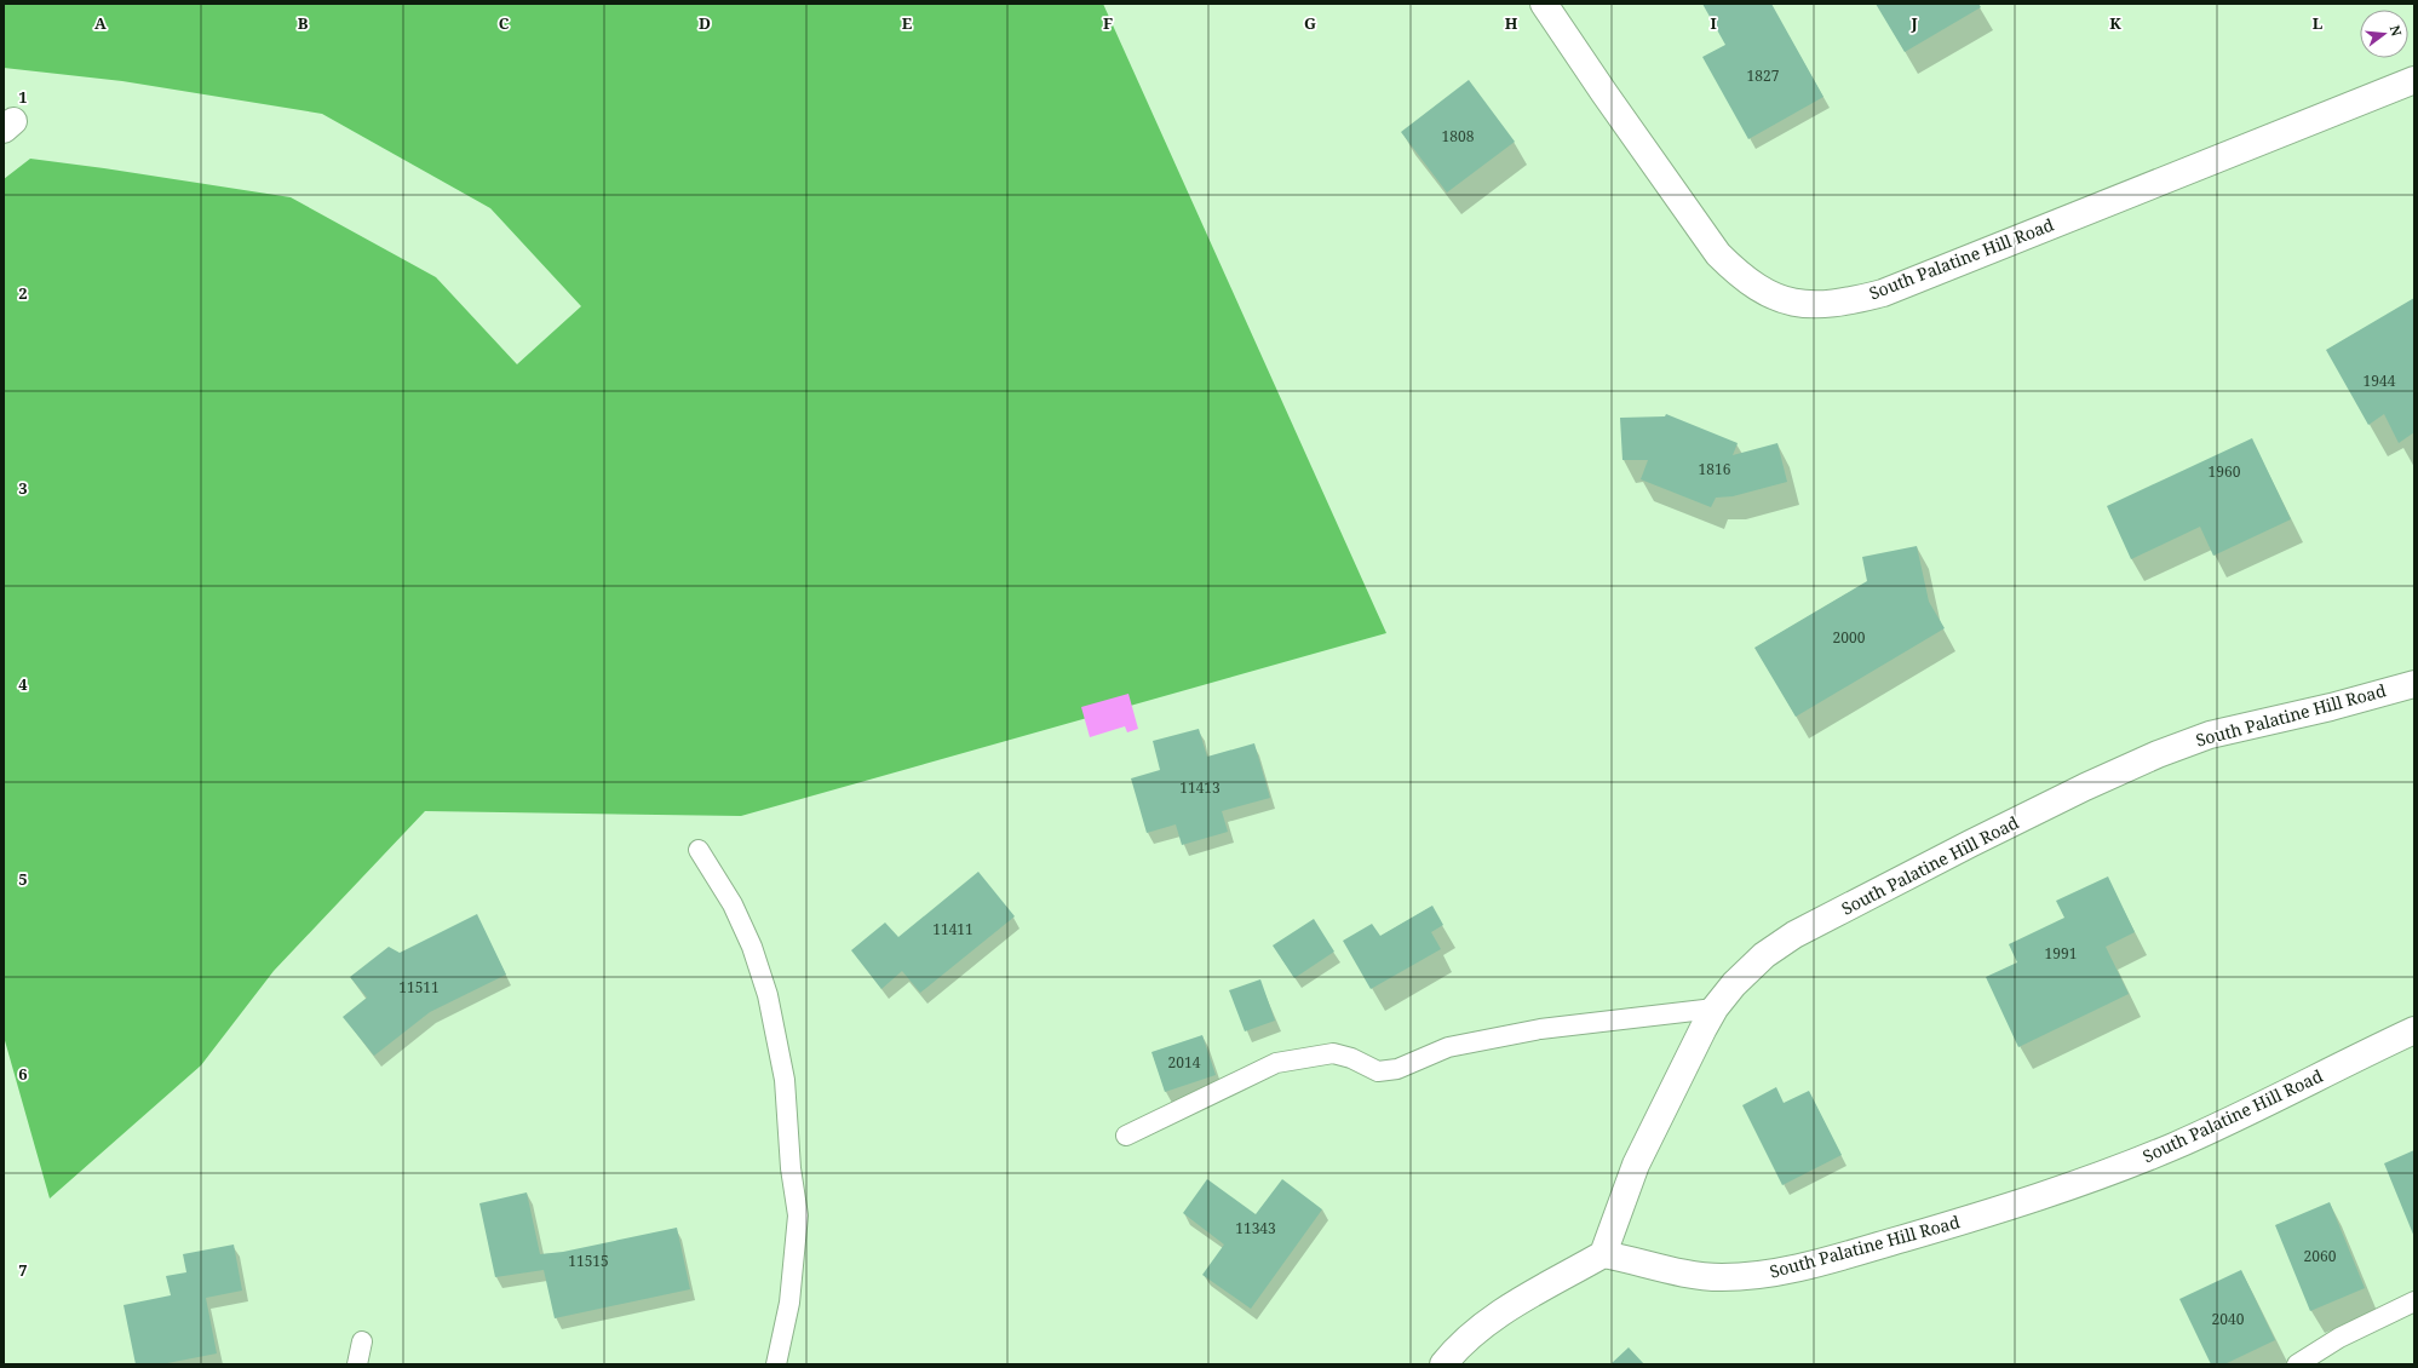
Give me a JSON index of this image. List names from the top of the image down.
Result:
{
  "streets": {
    "street": ["South Palatine Hill Road"]
  },
  "house_numbers": [
    "1827",
    "1808",
    "1944",
    "1816",
    "1960",
    "2000",
    "11413",
    "11411",
    "1991",
    "11511",
    "2014",
    "11343",
    "2060",
    "11515",
    "2040"
  ],
  "north": "right",
  "grid": {
    "columns": [
      "A",
      "B",
      "C",
      "D",
      "E",
      "F",
      "G",
      "H",
      "I",
      "J",
      "K",
      "L"
    ],
    "rows": [
      "1",
      "2",
      "3",
      "4",
      "5",
      "6",
      "7"
    ]
  }
}
